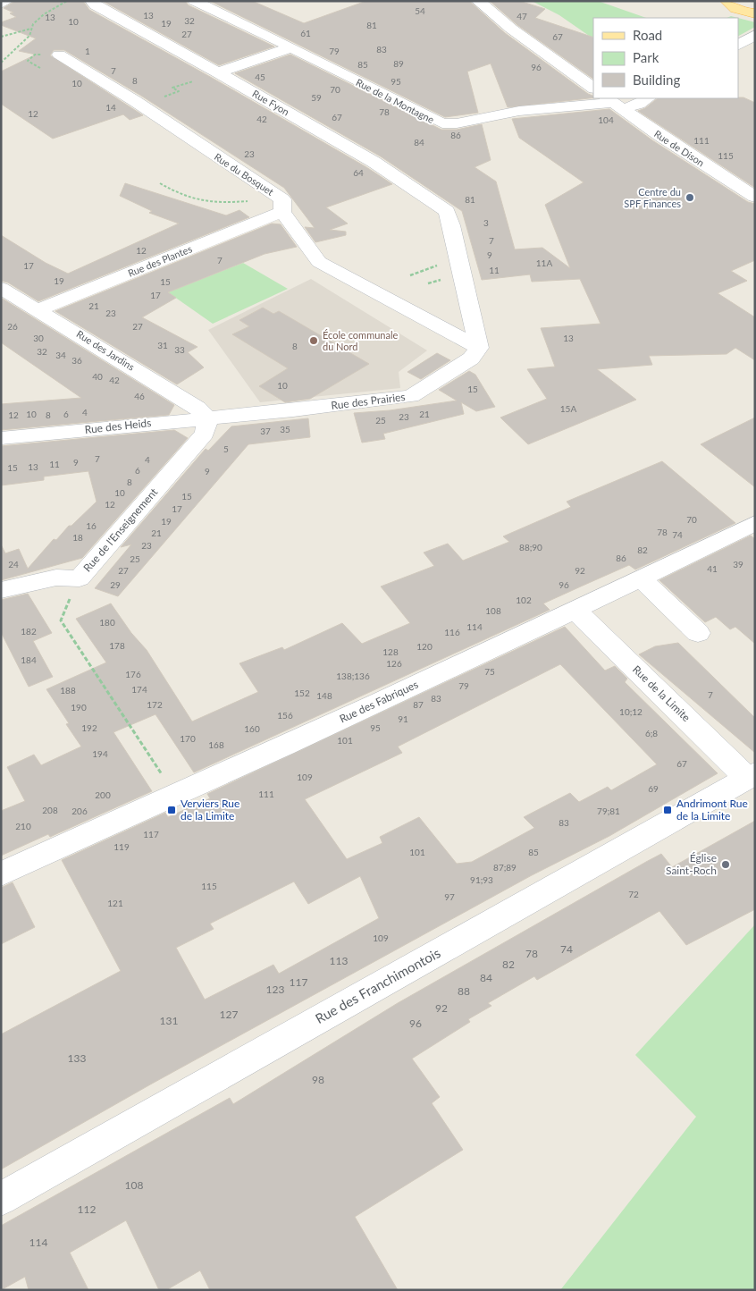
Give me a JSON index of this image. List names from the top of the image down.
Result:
{
  "streets": {
    "street": [
      "Rue de la Montagne",
      "Rue Fyon",
      "Rue de Dison",
      "Rue du Bosquet",
      "Rue des Plantes",
      "Rue des Jardins",
      "Rue des Prairies",
      "Rue des Heids",
      "Rue de l'Enseignement",
      "Rue de la Limite",
      "Rue des Fabriques",
      "Rue des Franchimontois"
    ]
  },
  "crossings": [
    ["Rue de la Montagne", "Rue de Dison"],
    ["Rue Fyon", "Rue du Bosquet"],
    ["Rue Fyon", "Rue des Prairies"],
    ["Rue du Bosquet", "Rue des Plantes"],
    ["Rue du Bosquet", "Rue des Prairies"],
    ["Rue des Plantes", "Rue des Jardins"],
    ["Rue des Jardins", "Rue des Heids"],
    ["Rue des Jardins", "Rue de l'Enseignement"],
    ["Rue des Prairies", "Rue des Heids"],
    ["Rue des Heids", "Rue de l'Enseignement"],
    ["Rue de la Limite", "Rue des Fabriques"],
    ["Rue de la Limite", "Rue des Franchimontois"]
  ],
  "places": {
    "other": ["Centre du SPF Finances", "École communale du Nord", "Église Saint-Roch"],
    "transit": ["Verviers Rue de la Limite", "Andrimont Rue de la Limite"]
  },
  "house_numbers": [
    "54",
    "13",
    "47",
    "13",
    "32",
    "10",
    "19",
    "81",
    "61",
    "27",
    "67",
    "83",
    "1",
    "79",
    "89",
    "85",
    "96",
    "7",
    "45",
    "8",
    "95",
    "10",
    "70",
    "59",
    "14",
    "78",
    "12",
    "67",
    "42",
    "104",
    "86",
    "111",
    "84",
    "23",
    "115",
    "64",
    "81",
    "3",
    "7",
    "12",
    "9",
    "7",
    "11A",
    "17",
    "11",
    "19",
    "15",
    "17",
    "21",
    "23",
    "26",
    "27",
    "30",
    "13",
    "31",
    "8",
    "33",
    "32",
    "34",
    "36",
    "40",
    "42",
    "10",
    "15",
    "46",
    "15A",
    "4",
    "10",
    "6",
    "21",
    "12",
    "8",
    "23",
    "25",
    "35",
    "37",
    "5",
    "7",
    "4",
    "9",
    "11",
    "13",
    "15",
    "6",
    "9",
    "8",
    "10",
    "15",
    "12",
    "17",
    "70",
    "19",
    "16",
    "78",
    "21",
    "74",
    "18",
    "23",
    "88;90",
    "82",
    "86",
    "25",
    "24",
    "39",
    "41",
    "27",
    "92",
    "29",
    "96",
    "102",
    "108",
    "180",
    "114",
    "182",
    "116",
    "178",
    "120",
    "128",
    "184",
    "126",
    "75",
    "176",
    "138;136",
    "79",
    "174",
    "188",
    "152",
    "7",
    "148",
    "83",
    "172",
    "87",
    "190",
    "10;12",
    "156",
    "91",
    "192",
    "95",
    "160",
    "6;8",
    "170",
    "101",
    "168",
    "194",
    "67",
    "109",
    "69",
    "111",
    "200",
    "208",
    "206",
    "79;81",
    "83",
    "210",
    "117",
    "119",
    "101",
    "85",
    "87;89",
    "91;93",
    "115",
    "72",
    "97",
    "121",
    "109",
    "74",
    "78",
    "113",
    "82",
    "84",
    "117",
    "123",
    "88",
    "92",
    "127",
    "131",
    "96",
    "133",
    "98",
    "108",
    "112",
    "114"
  ],
  "legend": ["Road", "Park", "Building"]
}
